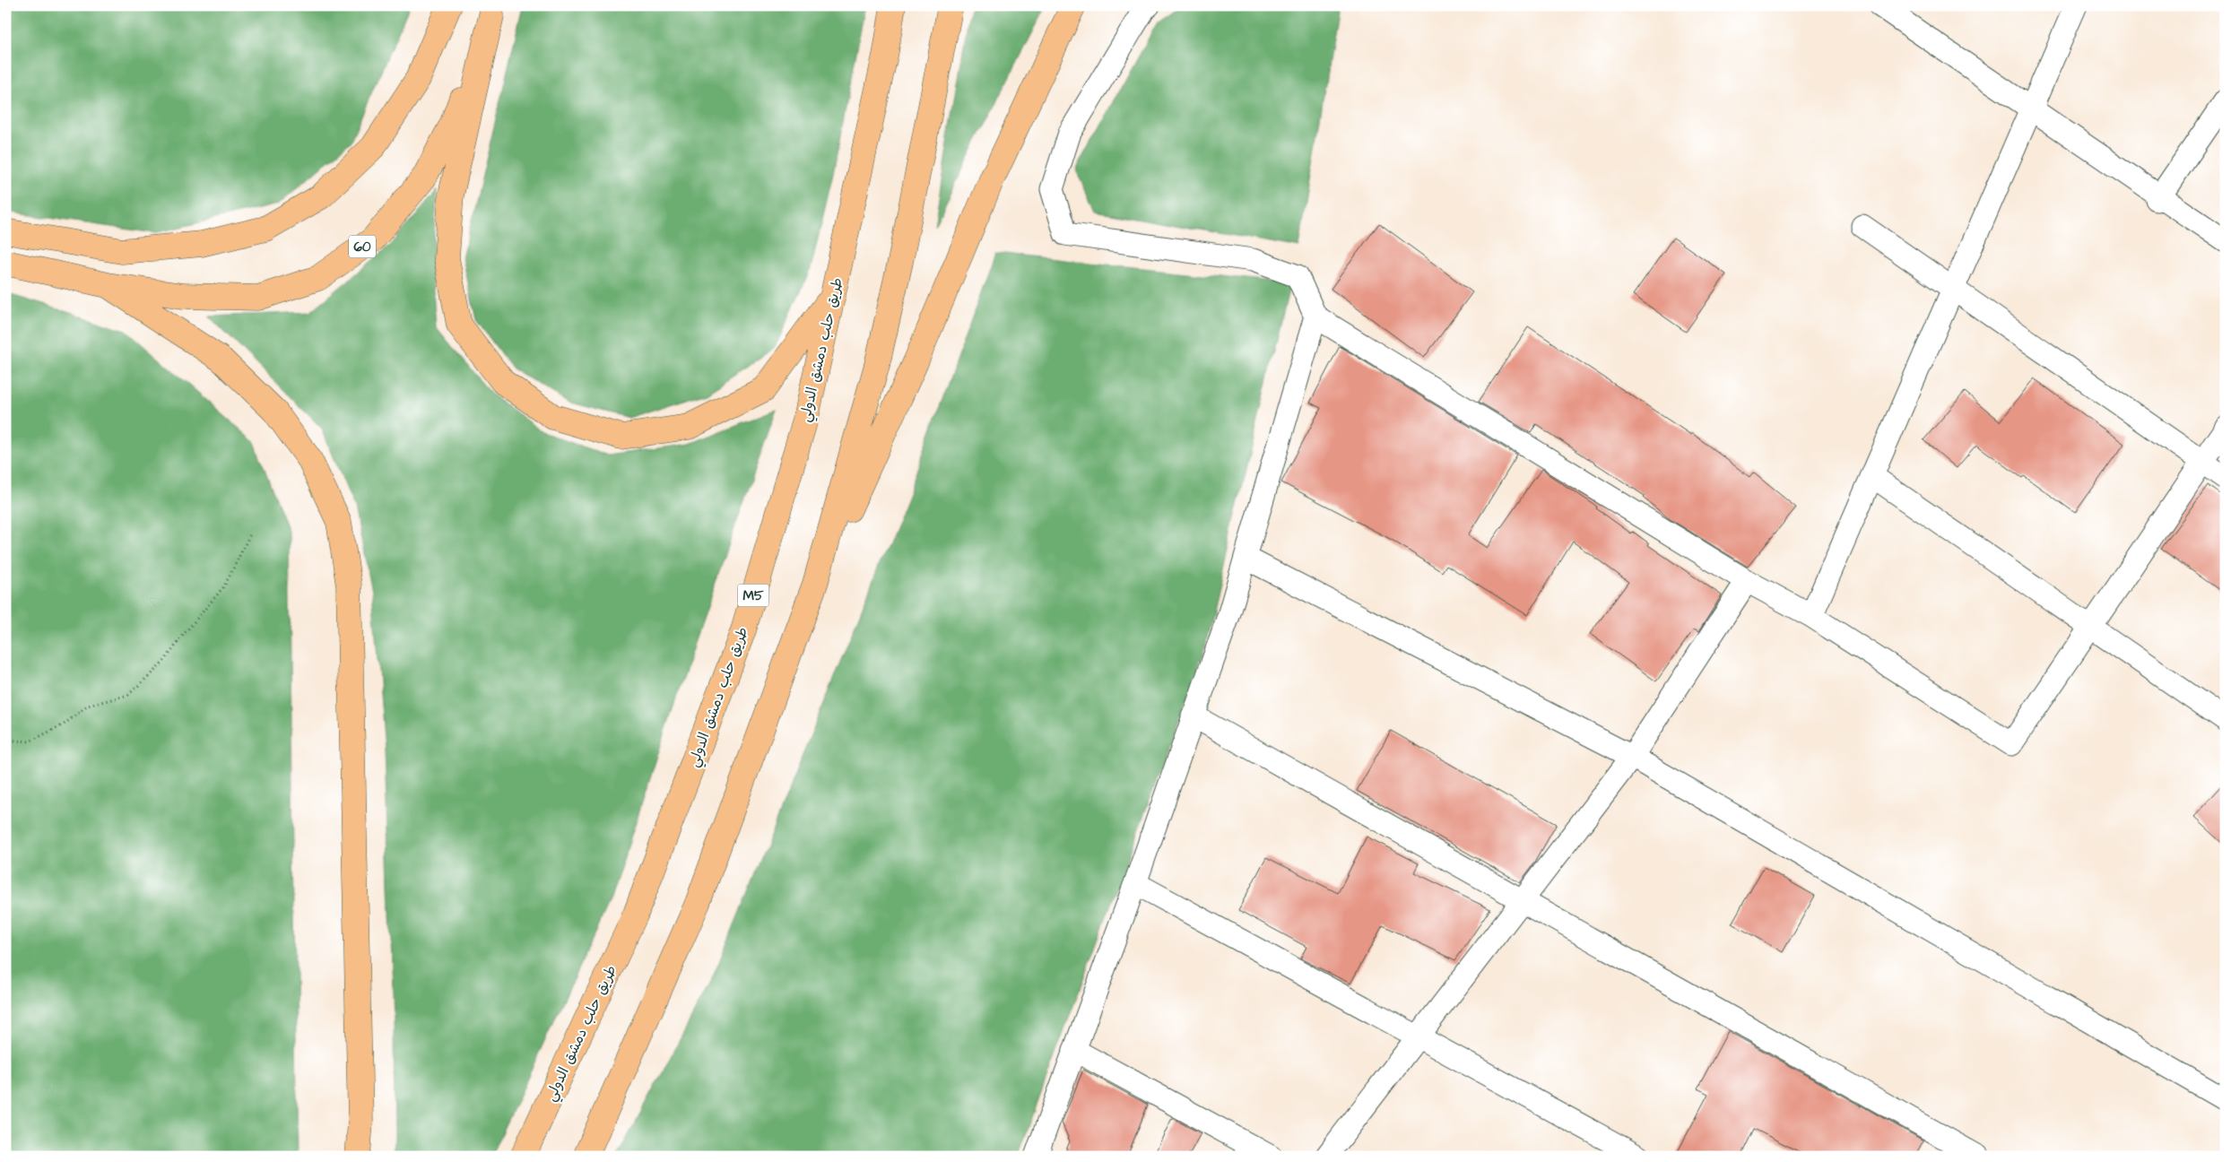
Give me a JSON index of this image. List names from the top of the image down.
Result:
{
  "streets": {
    "highway": ["60", "طريق حلب دمشق الدولي", "M5"]
  }
}
